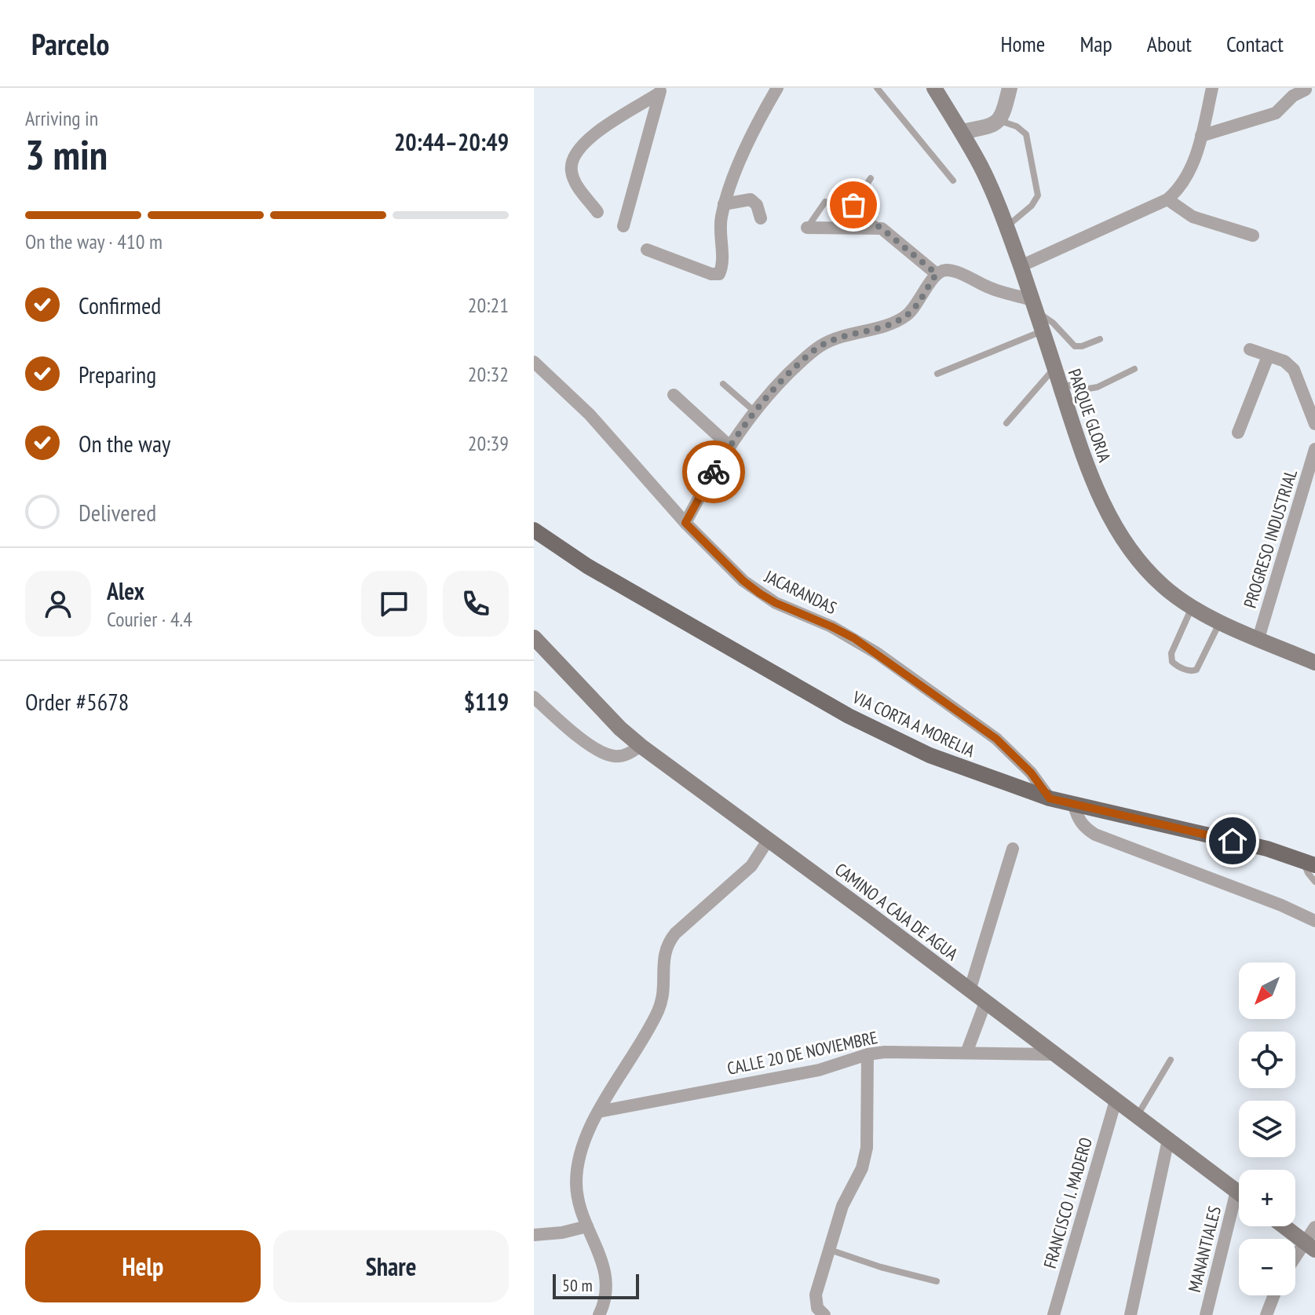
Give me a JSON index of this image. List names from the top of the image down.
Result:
{
  "streets": {
    "main road": ["PARQUE GLORIA", "VIA CORTA A MORELIA", "CAMINO A CAJA DE AGUA"],
    "street": [
      "PROGRESO INDUSTRIAL",
      "JACARANDAS",
      "CALLE 20 DE NOVIEMBRE",
      "FRANCISCO I. MADERO",
      "MANANTIALES"
    ]
  },
  "crossings": [
    ["PARQUE GLORIA", "PROGRESO INDUSTRIAL"],
    ["JACARANDAS", "VIA CORTA A MORELIA"],
    ["CAMINO A CAJA DE AGUA", "CALLE 20 DE NOVIEMBRE"],
    ["CAMINO A CAJA DE AGUA", "FRANCISCO I. MADERO"]
  ],
  "scale_bar": "50 m",
  "north": "bottom left",
  "page": {
    "header": "Parcelo",
    "nav": [
      "Home",
      "Map",
      "About",
      "Contact"
    ],
    "heading": ["3 min", "Arriving in", "20:44–20:49"],
    "panel": [
      "Alex",
      "Courier · 4.4",
      "Order #5678",
      "$119"
    ],
    "bar": "On the way · 410 m",
    "list": [
      ["Confirmed", "20:21"],
      ["Preparing", "20:32"],
      ["On the way", "20:39"],
      "Delivered"
    ],
    "map_buttons": ["+", "−"],
    "buttons": ["Help", "Share"],
    "scale": "50 m"
  }
}
